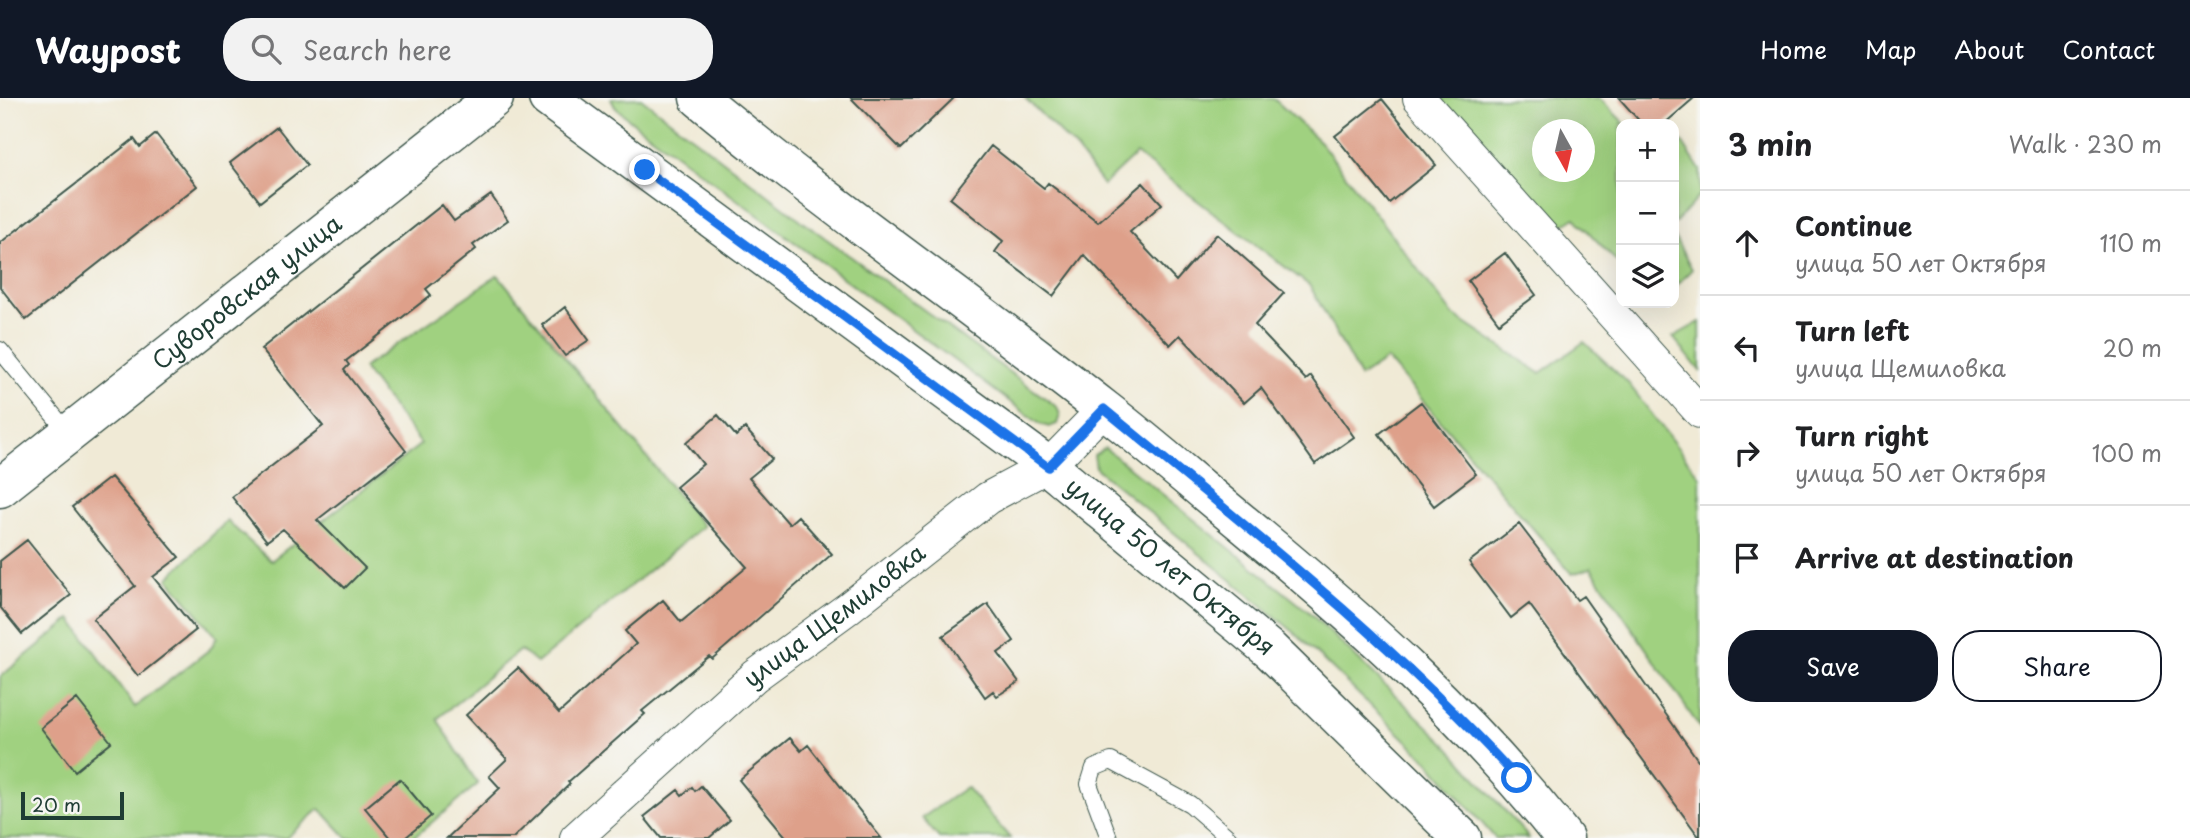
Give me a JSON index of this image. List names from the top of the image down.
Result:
{
  "streets": {
    "main road": ["Суворовская улица", "улица 50 лет Октября"],
    "street": ["улица Щемиловка"]
  },
  "crossings": [
    ["улица 50 лет Октября", "улица Щемиловка"]
  ],
  "scale_bar": "20 m",
  "north": "bottom",
  "page": {
    "header": "Waypost",
    "search": "Search here",
    "nav": [
      "Home",
      "Map",
      "About",
      "Contact"
    ],
    "heading": ["3 min", "Walk · 230 m"],
    "map_buttons": ["+", "−"],
    "list": [
      ["Continue", "улица 50 лет Октября", "110 m"],
      ["Turn left", "улица Щемиловка", "20 m"],
      ["Turn right", "улица 50 лет Октября", "100 m"],
      "Arrive at destination"
    ],
    "buttons": ["Save", "Share"],
    "scale": "20 m"
  }
}
